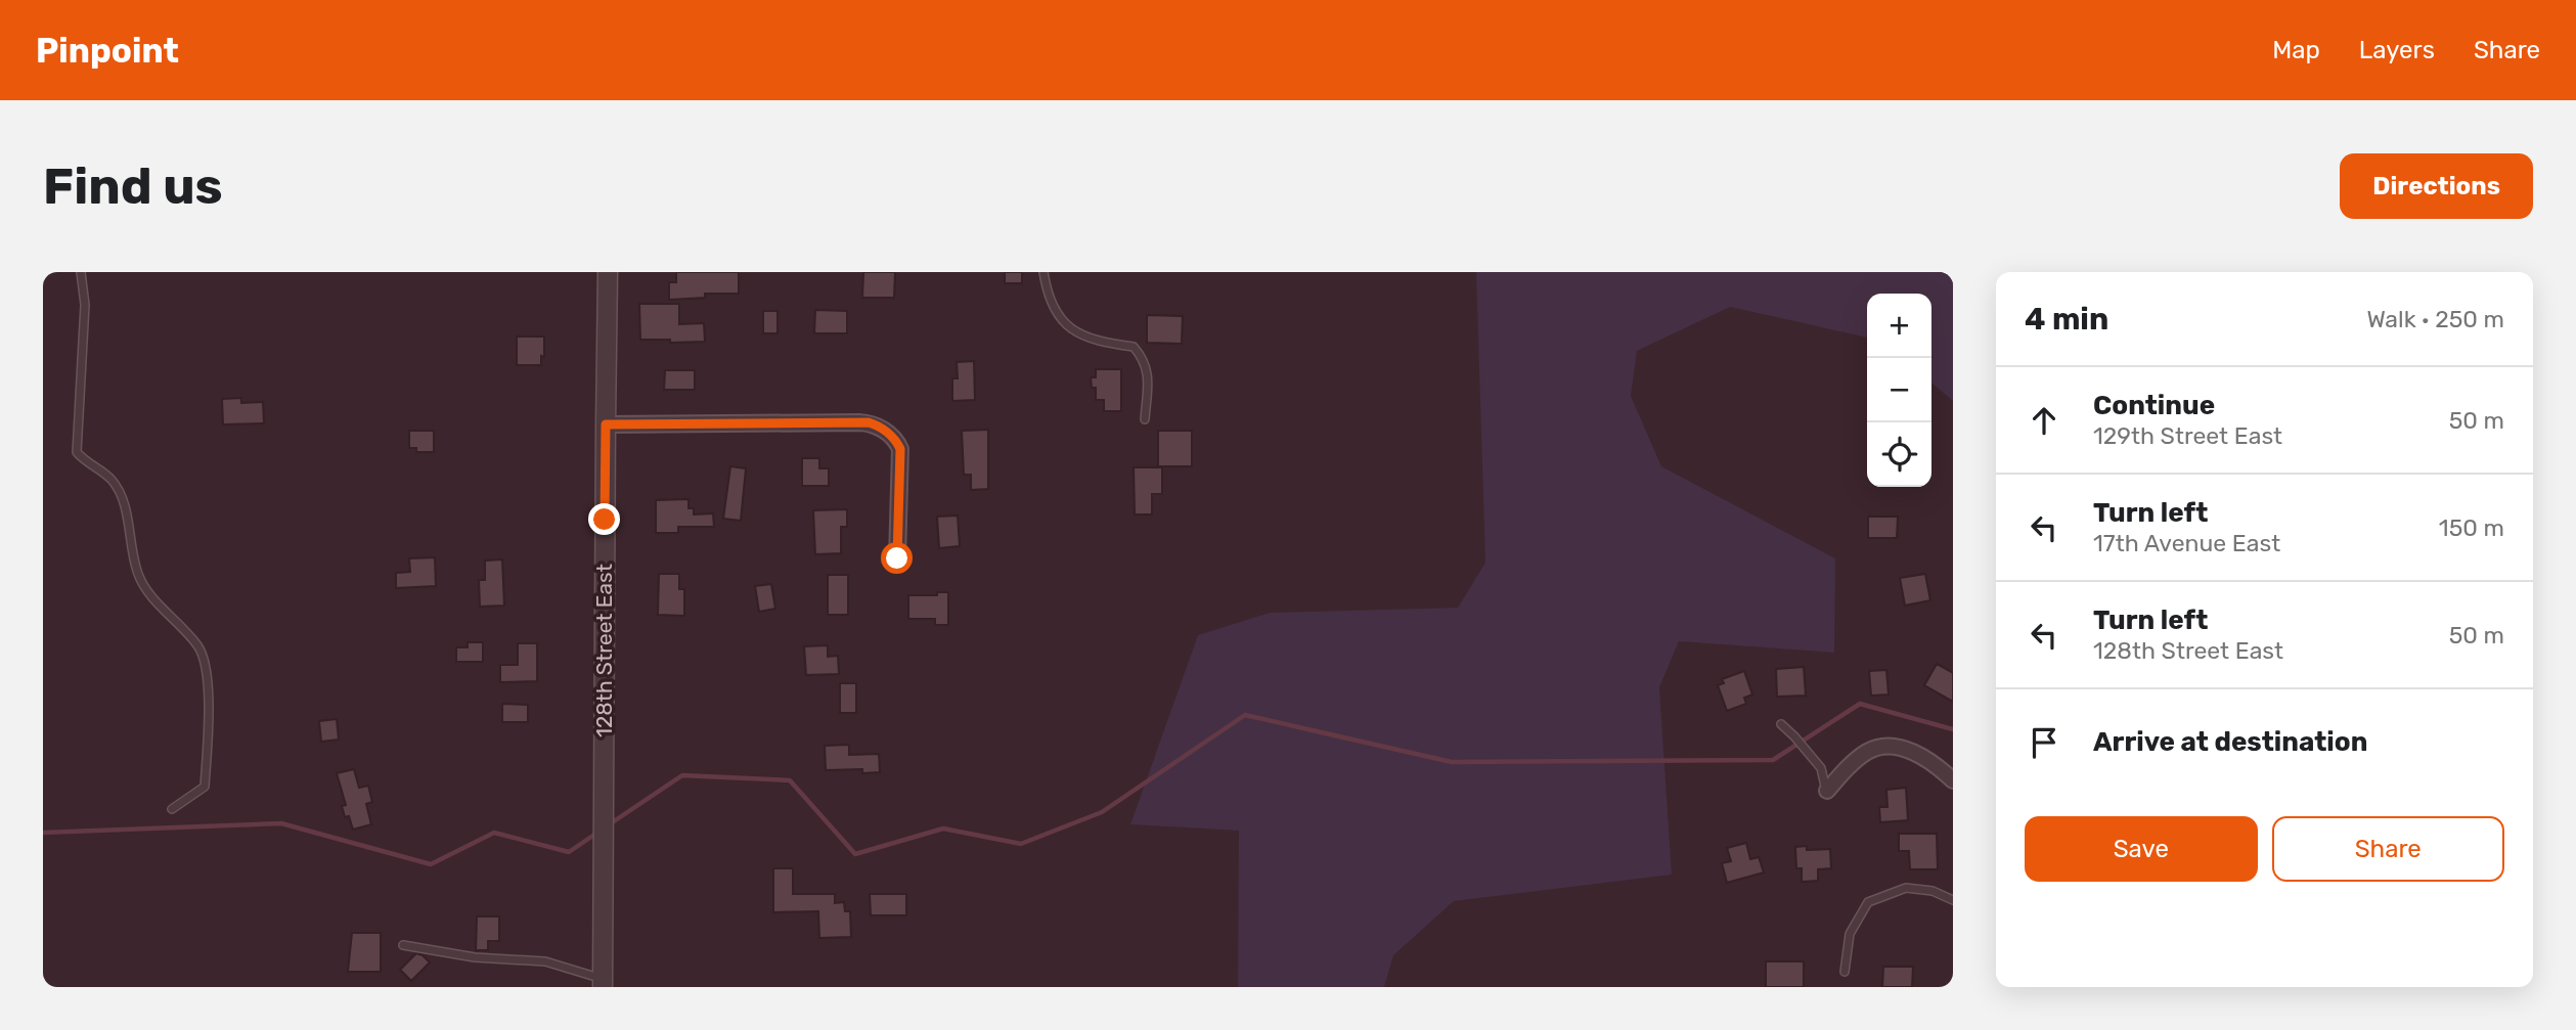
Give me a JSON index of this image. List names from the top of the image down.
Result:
{
  "streets": {
    "street": ["128th Street East"]
  },
  "page": {
    "header": "Pinpoint",
    "nav": ["Map", "Layers", "Share"],
    "buttons": [
      "Directions",
      ["Save", "Share"]
    ],
    "title": "Find us",
    "heading": ["4 min", "Walk · 250 m"],
    "map_buttons": ["+", "−"],
    "list": [
      ["Continue", "129th Street East", "50 m"],
      ["Turn left", "17th Avenue East", "150 m"],
      ["Turn left", "128th Street East", "50 m"],
      "Arrive at destination"
    ]
  }
}
